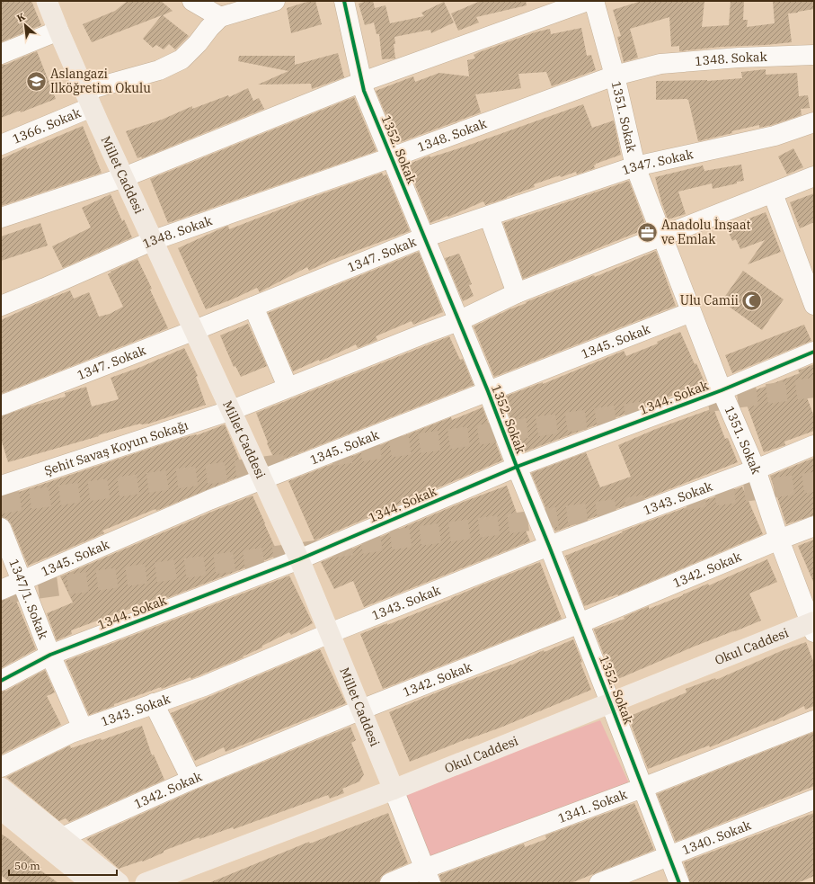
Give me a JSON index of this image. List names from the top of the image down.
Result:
{
  "streets": {
    "main road": ["Millet Caddesi", "Okul Caddesi"],
    "street": [
      "1348. Sokak",
      "1351. Sokak",
      "1366. Sokak",
      "1352. Sokak",
      "1347. Sokak",
      "1345. Sokak",
      "1344. Sokak",
      "Şehit Savaş Koyun Sokağı",
      "1343. Sokak",
      "1342. Sokak",
      "1347/1. Sokak",
      "1341. Sokak",
      "1340. Sokak"
    ]
  },
  "crossings": [
    ["1348. Sokak", "1351. Sokak"],
    ["1348. Sokak", "1352. Sokak"],
    ["1348. Sokak", "Millet Caddesi"],
    ["1351. Sokak", "1347. Sokak"],
    ["1351. Sokak", "1345. Sokak"],
    ["1351. Sokak", "1344. Sokak"],
    ["1351. Sokak", "Şehit Savaş Koyun Sokağı"],
    ["1351. Sokak", "1343. Sokak"],
    ["1351. Sokak", "1342. Sokak"],
    ["1351. Sokak", "Okul Caddesi"],
    ["1366. Sokak", "Millet Caddesi"],
    ["1352. Sokak", "1347. Sokak"],
    ["1352. Sokak", "1345. Sokak"],
    ["1352. Sokak", "1344. Sokak"],
    ["1352. Sokak", "Şehit Savaş Koyun Sokağı"],
    ["1352. Sokak", "1343. Sokak"],
    ["1352. Sokak", "1342. Sokak"],
    ["1352. Sokak", "Okul Caddesi"],
    ["1352. Sokak", "1341. Sokak"],
    ["1352. Sokak", "1340. Sokak"],
    ["1347. Sokak", "Millet Caddesi"],
    ["Millet Caddesi", "1345. Sokak"],
    ["Millet Caddesi", "1344. Sokak"],
    ["Millet Caddesi", "Şehit Savaş Koyun Sokağı"],
    ["Millet Caddesi", "1343. Sokak"],
    ["Millet Caddesi", "1342. Sokak"],
    ["Millet Caddesi", "Okul Caddesi"],
    ["Millet Caddesi", "1341. Sokak"],
    ["1345. Sokak", "1347/1. Sokak"],
    ["1344. Sokak", "1347/1. Sokak"],
    ["1343. Sokak", "1347/1. Sokak"]
  ],
  "places": {
    "school or university": ["Aslangazi Ilköğretim Okulu"],
    "office": ["Anadolu İnşaat ve Emlak"],
    "mosque": ["Ulu Camii"]
  },
  "scale_bar": "50 m",
  "north": "top left"
}
